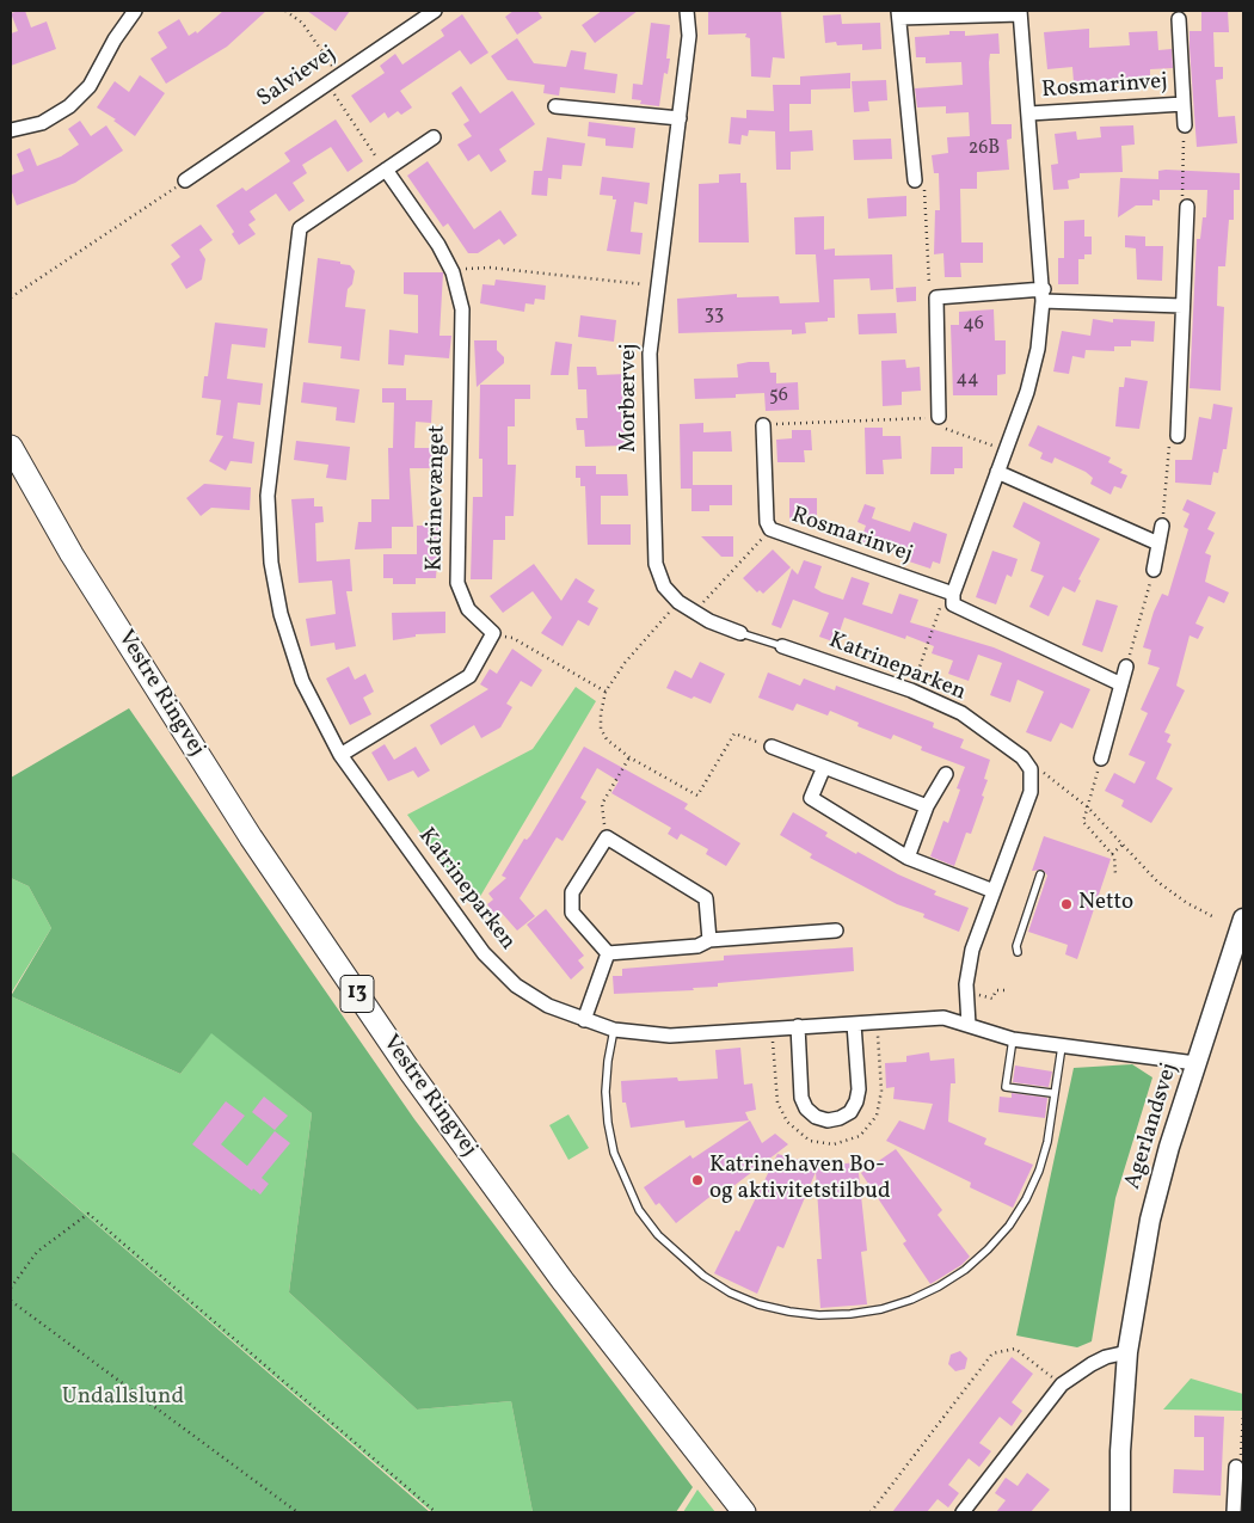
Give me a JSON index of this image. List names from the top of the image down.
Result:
{
  "streets": {
    "main road": ["Vestre Ringvej", "13"],
    "street": [
      "Salvievej",
      "Rosmarinvej",
      "Morbærvej",
      "Katrinevænget",
      "Katrineparken",
      "Agerlandsvej"
    ]
  },
  "crossings": [
    ["Katrineparken", "Agerlandsvej"]
  ],
  "parks": ["Undallslund"],
  "places": ["Netto", "Katrinehaven Bo- og aktivitetstilbud"],
  "house_numbers": [
    "26B",
    "33",
    "46",
    "44",
    "56"
  ]
}
